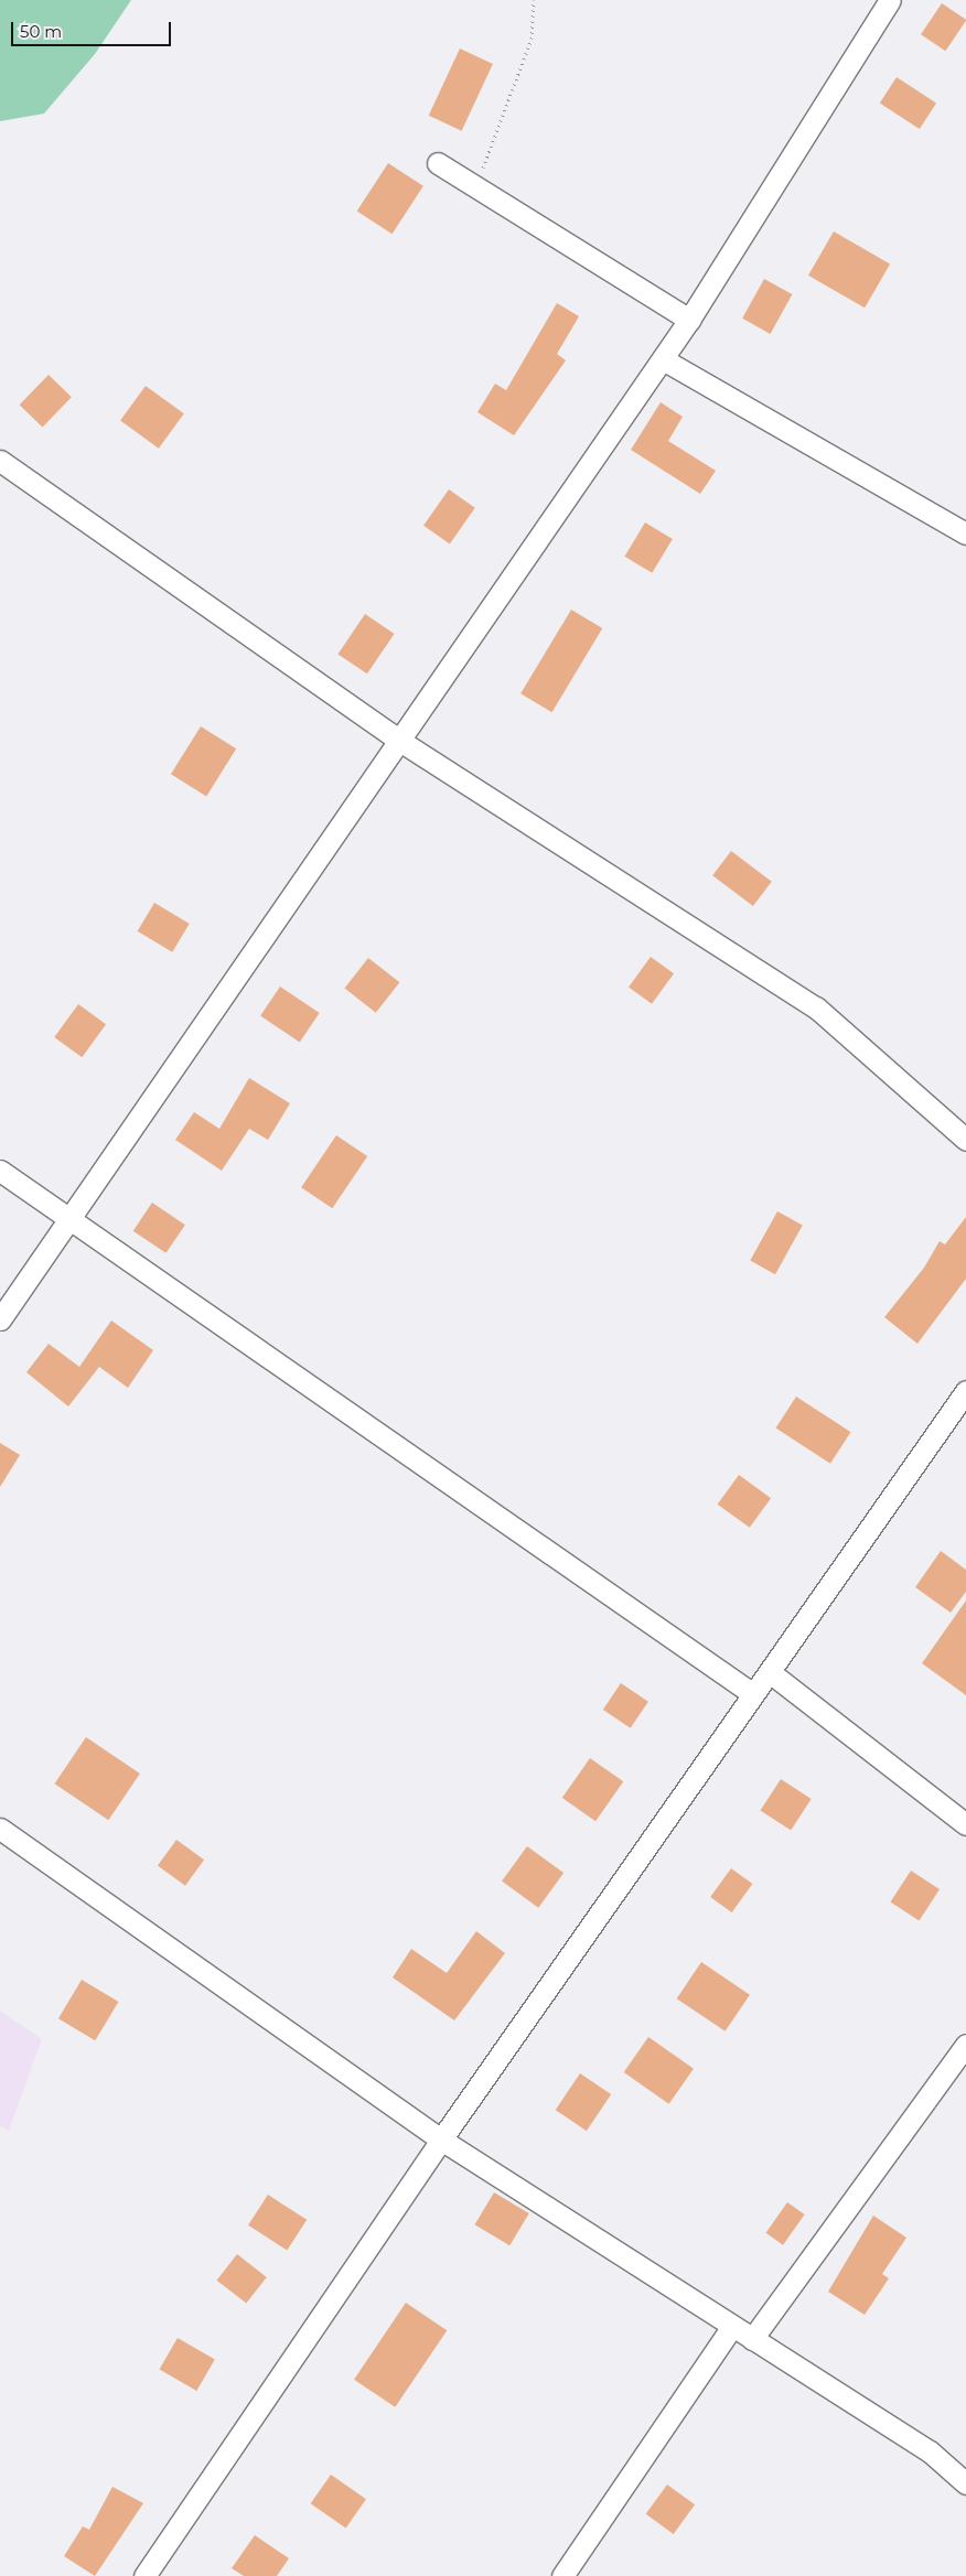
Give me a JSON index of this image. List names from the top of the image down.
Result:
{
  "scale_bar": "50 m"
}
